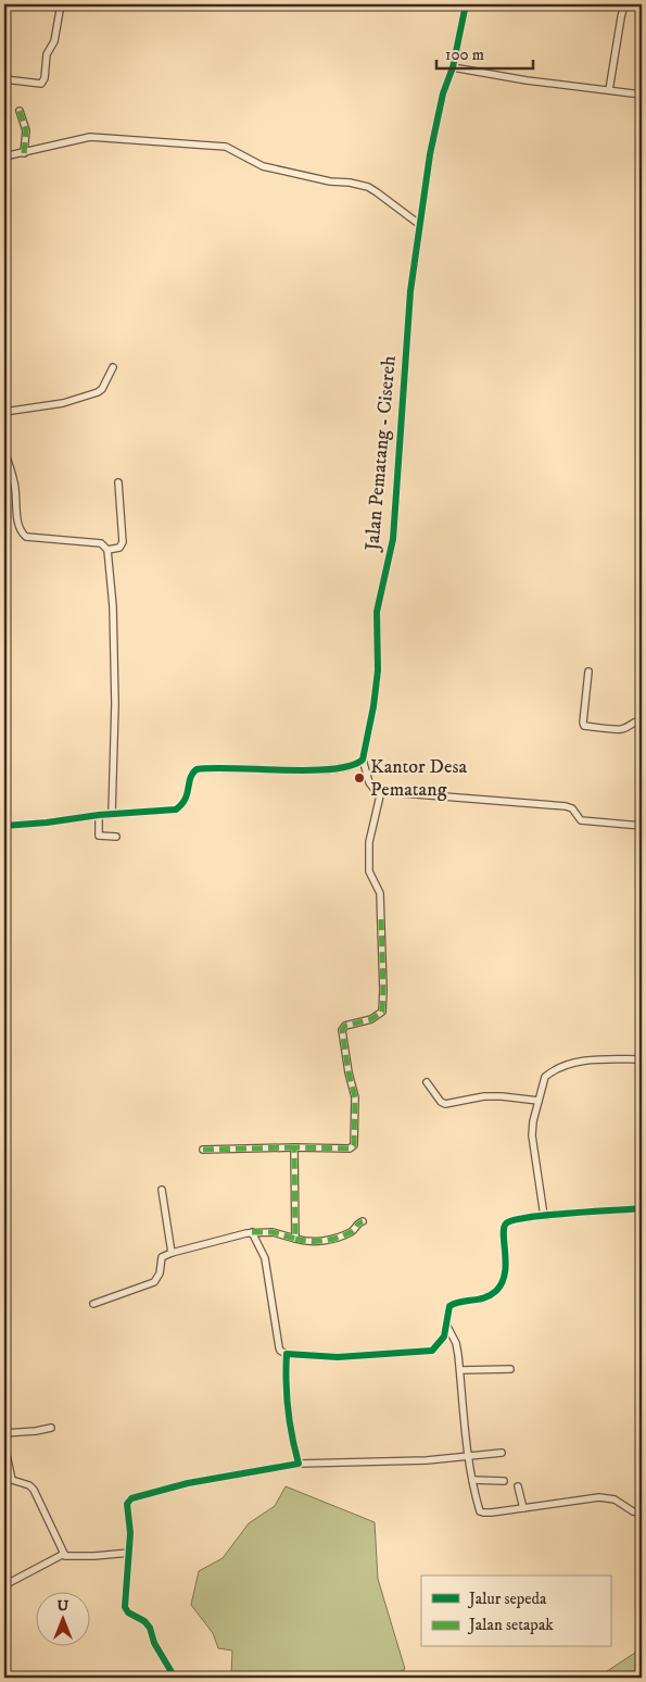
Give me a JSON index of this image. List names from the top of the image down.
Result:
{
  "streets": {
    "street": ["Jalan Pematang - Cisereh"]
  },
  "places": ["Kantor Desa Pematang"],
  "legend": ["Jalur sepeda", "Jalan setapak"],
  "scale_bar": "100 m",
  "north": "top"
}
